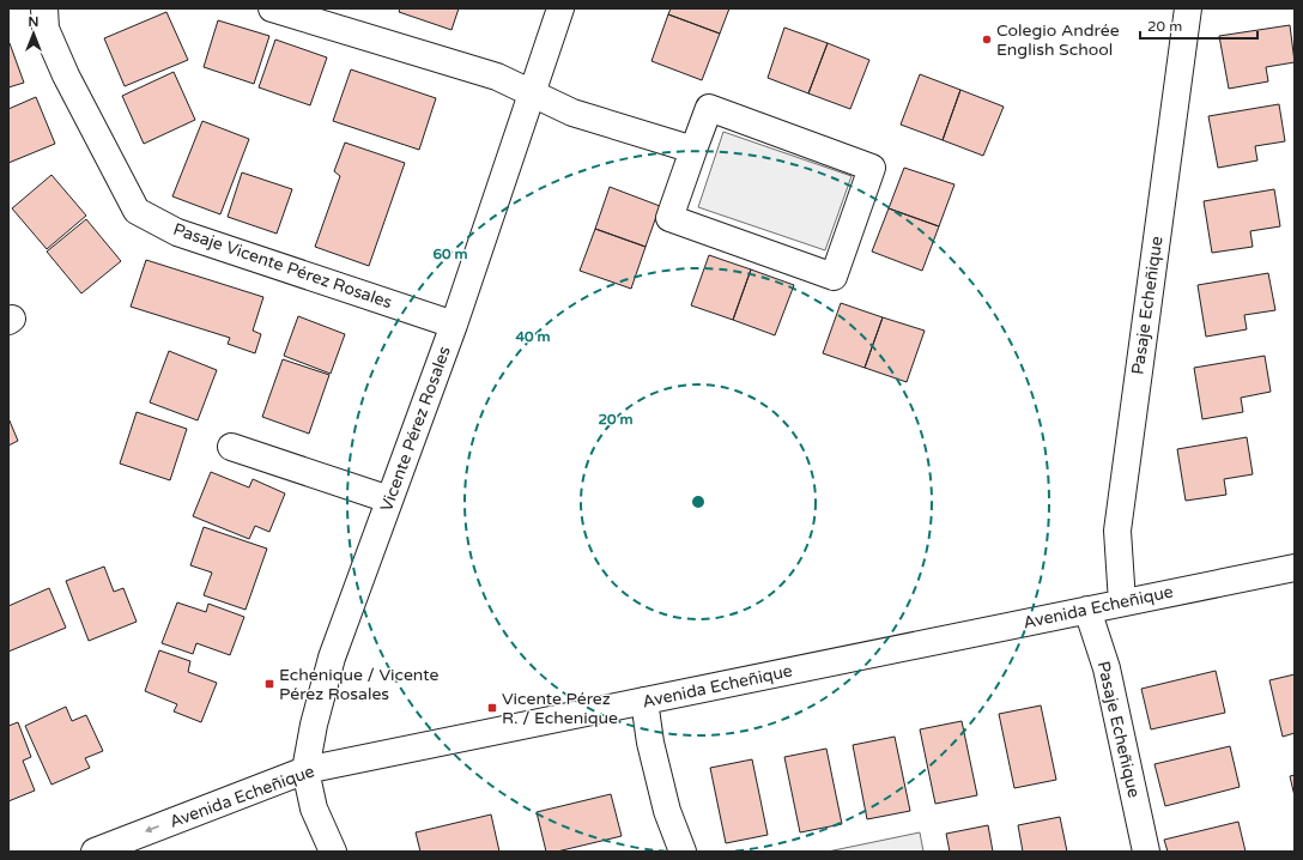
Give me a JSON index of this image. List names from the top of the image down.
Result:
{
  "streets": {
    "street": [
      "Pasaje Vicente Pérez Rosales",
      "Pasaje Echeñique",
      "Vicente Pérez Rosales",
      "Avenida Echeñique"
    ]
  },
  "crossings": [
    ["Pasaje Vicente Pérez Rosales", "Vicente Pérez Rosales"],
    ["Pasaje Echeñique", "Avenida Echeñique"],
    ["Vicente Pérez Rosales", "Avenida Echeñique"]
  ],
  "places": {
    "other": ["Colegio Andrée English School"],
    "transit": ["Echenique / Vicente Pérez Rosales", "Vicente Pérez R. / Echenique"]
  },
  "scale_bar": "20 m",
  "north": "top",
  "rings": ["60 m", "40 m", "20 m"]
}
